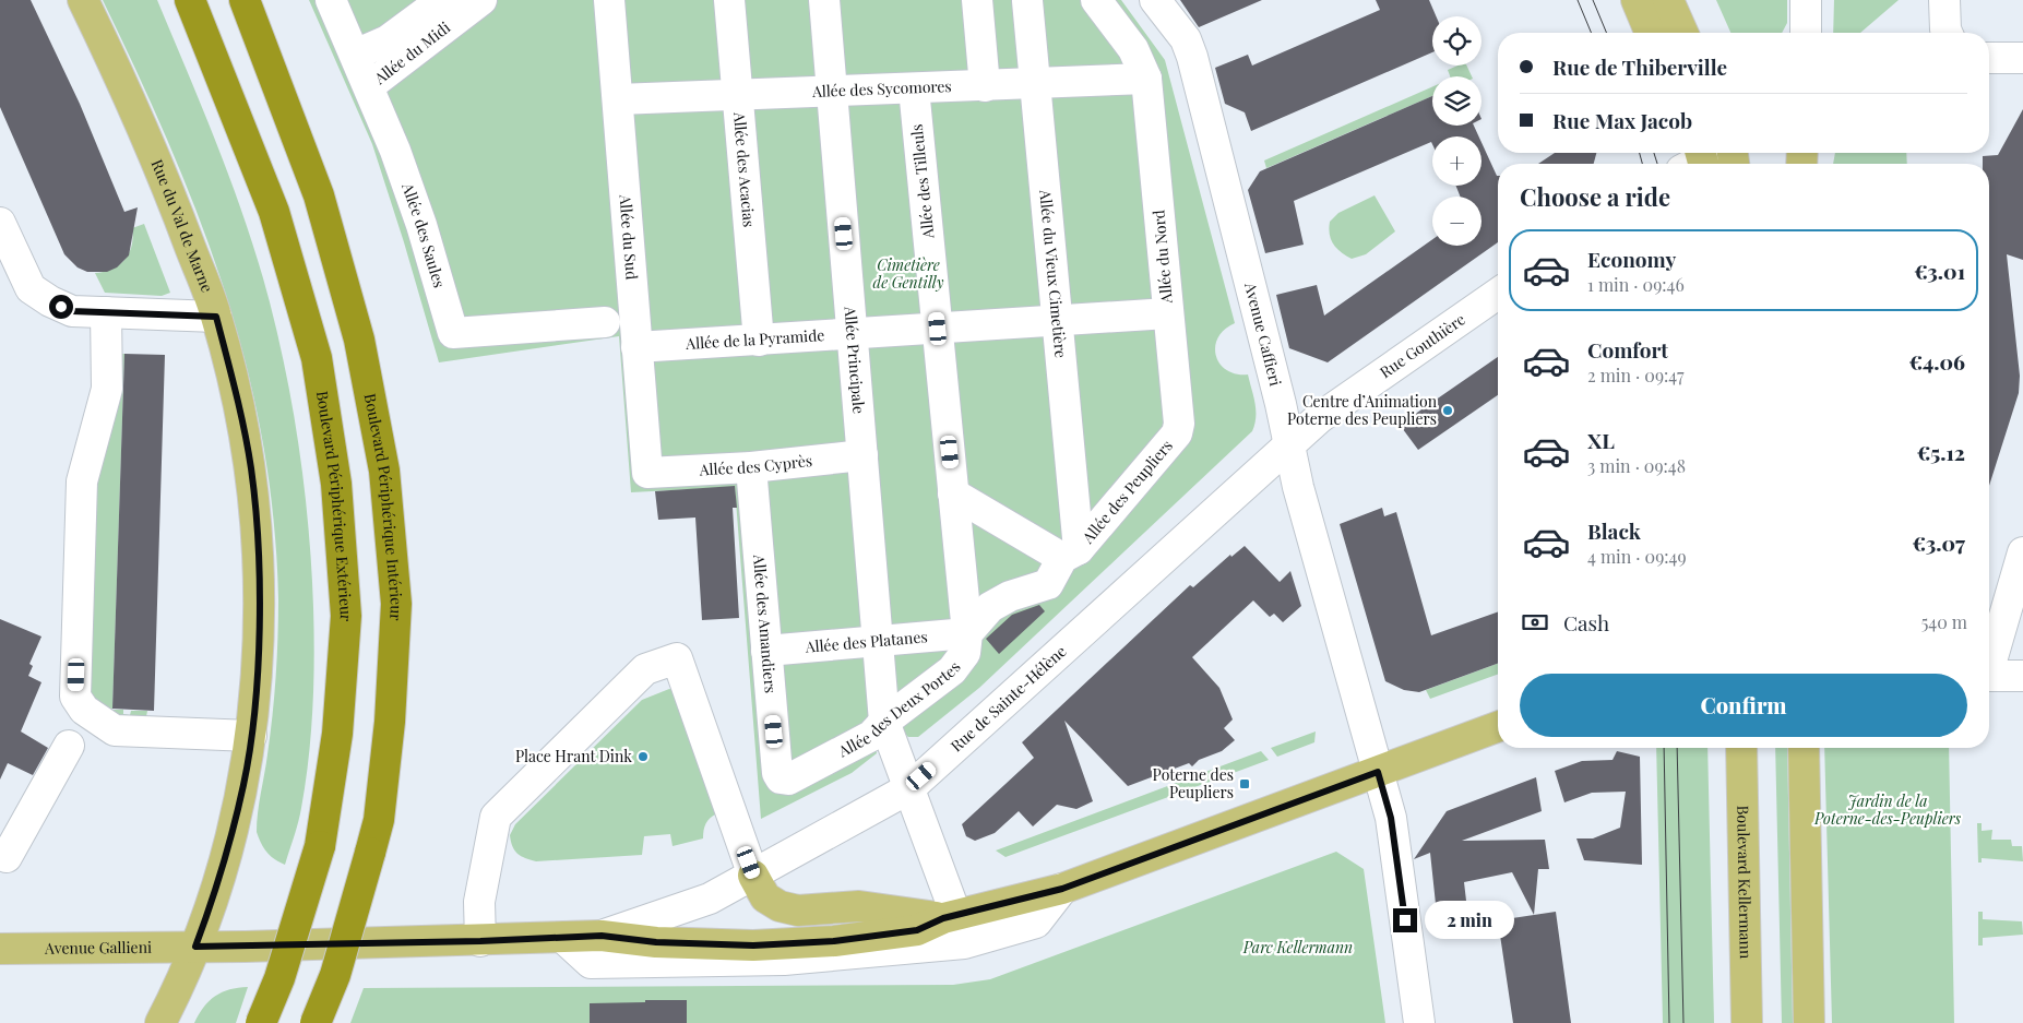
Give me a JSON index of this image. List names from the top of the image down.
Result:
{
  "streets": {
    "highway": ["Boulevard Périphérique Extérieur", "Boulevard Périphérique Intérieur"],
    "main road": ["Rue du Val de Marne", "Boulevard Kellermann", "Avenue Gallieni"],
    "street": [
      "Allée du Midi",
      "Allée des Sycomores",
      "Allée des Acacias",
      "Allée des Tilleuls",
      "Allée des Saules",
      "Allée du Sud",
      "Allée du Nord",
      "Allée du Vieux Cimetière",
      "Avenue Caffieri",
      "Allée de la Pyramide",
      "Rue Gouthière",
      "Allée Principale",
      "Allée des Cyprès",
      "Allée des Peupliers",
      "Allée des Amandiers",
      "Allée des Platanes",
      "Rue de Sainte-Hélène",
      "Allée des Deux Portes"
    ]
  },
  "crossings": [
    ["Allée du Midi", "Allée des Saules"],
    ["Allée des Sycomores", "Allée des Acacias"],
    ["Allée des Sycomores", "Allée des Tilleuls"],
    ["Allée des Sycomores", "Allée du Sud"],
    ["Allée des Sycomores", "Allée du Nord"],
    ["Allée des Sycomores", "Allée du Vieux Cimetière"],
    ["Allée des Sycomores", "Allée Principale"],
    ["Allée des Acacias", "Allée de la Pyramide"],
    ["Allée des Tilleuls", "Allée de la Pyramide"],
    ["Allée des Tilleuls", "Allée des Platanes"],
    ["Allée des Tilleuls", "Allée des Deux Portes"],
    ["Rue du Val de Marne", "Avenue Gallieni"],
    ["Allée du Sud", "Allée de la Pyramide"],
    ["Allée du Sud", "Allée des Cyprès"],
    ["Allée du Nord", "Allée de la Pyramide"],
    ["Allée du Nord", "Allée des Peupliers"],
    ["Allée du Vieux Cimetière", "Allée de la Pyramide"],
    ["Allée du Vieux Cimetière", "Allée des Peupliers"],
    ["Avenue Caffieri", "Rue Gouthière"],
    ["Avenue Caffieri", "Rue de Sainte-Hélène"],
    ["Allée de la Pyramide", "Allée Principale"],
    ["Rue Gouthière", "Rue de Sainte-Hélène"],
    ["Allée Principale", "Allée des Cyprès"],
    ["Allée Principale", "Allée des Platanes"],
    ["Allée Principale", "Rue de Sainte-Hélène"],
    ["Allée Principale", "Allée des Deux Portes"],
    ["Allée Principale", "Avenue Gallieni"],
    ["Allée des Cyprès", "Allée des Amandiers"],
    ["Allée des Peupliers", "Allée des Deux Portes"],
    ["Allée des Amandiers", "Allée des Platanes"],
    ["Allée des Amandiers", "Allée des Deux Portes"],
    ["Allée des Platanes", "Allée des Deux Portes"],
    ["Rue de Sainte-Hélène", "Avenue Gallieni"]
  ],
  "parks": ["Cimetière de Gentilly", "Jardin de la Poterne-des-Peupliers", "Parc Kellermann"],
  "places": {
    "other": ["Centre d’Animation Poterne des Peupliers", "Place Hrant Dink"],
    "transit": ["Poterne des Peupliers"]
  },
  "page": {
    "map_buttons": ["+", "−"],
    "banner": ["Rue de Thiberville", "Rue Max Jacob"],
    "heading": "Choose a ride",
    "list": [
      {
        "name": "Economy",
        "note": "1 min · 09:46",
        "value": "€3.01"
      },
      {
        "name": "Comfort",
        "note": "2 min · 09:47",
        "value": "€4.06"
      },
      {
        "name": "XL",
        "note": "3 min · 09:48",
        "value": "€5.12"
      },
      {
        "name": "Black",
        "note": "4 min · 09:49",
        "value": "€3.07"
      }
    ],
    "pay": ["Cash", "540 m"],
    "buttons": "Confirm",
    "bubble": "2 min"
  }
}
